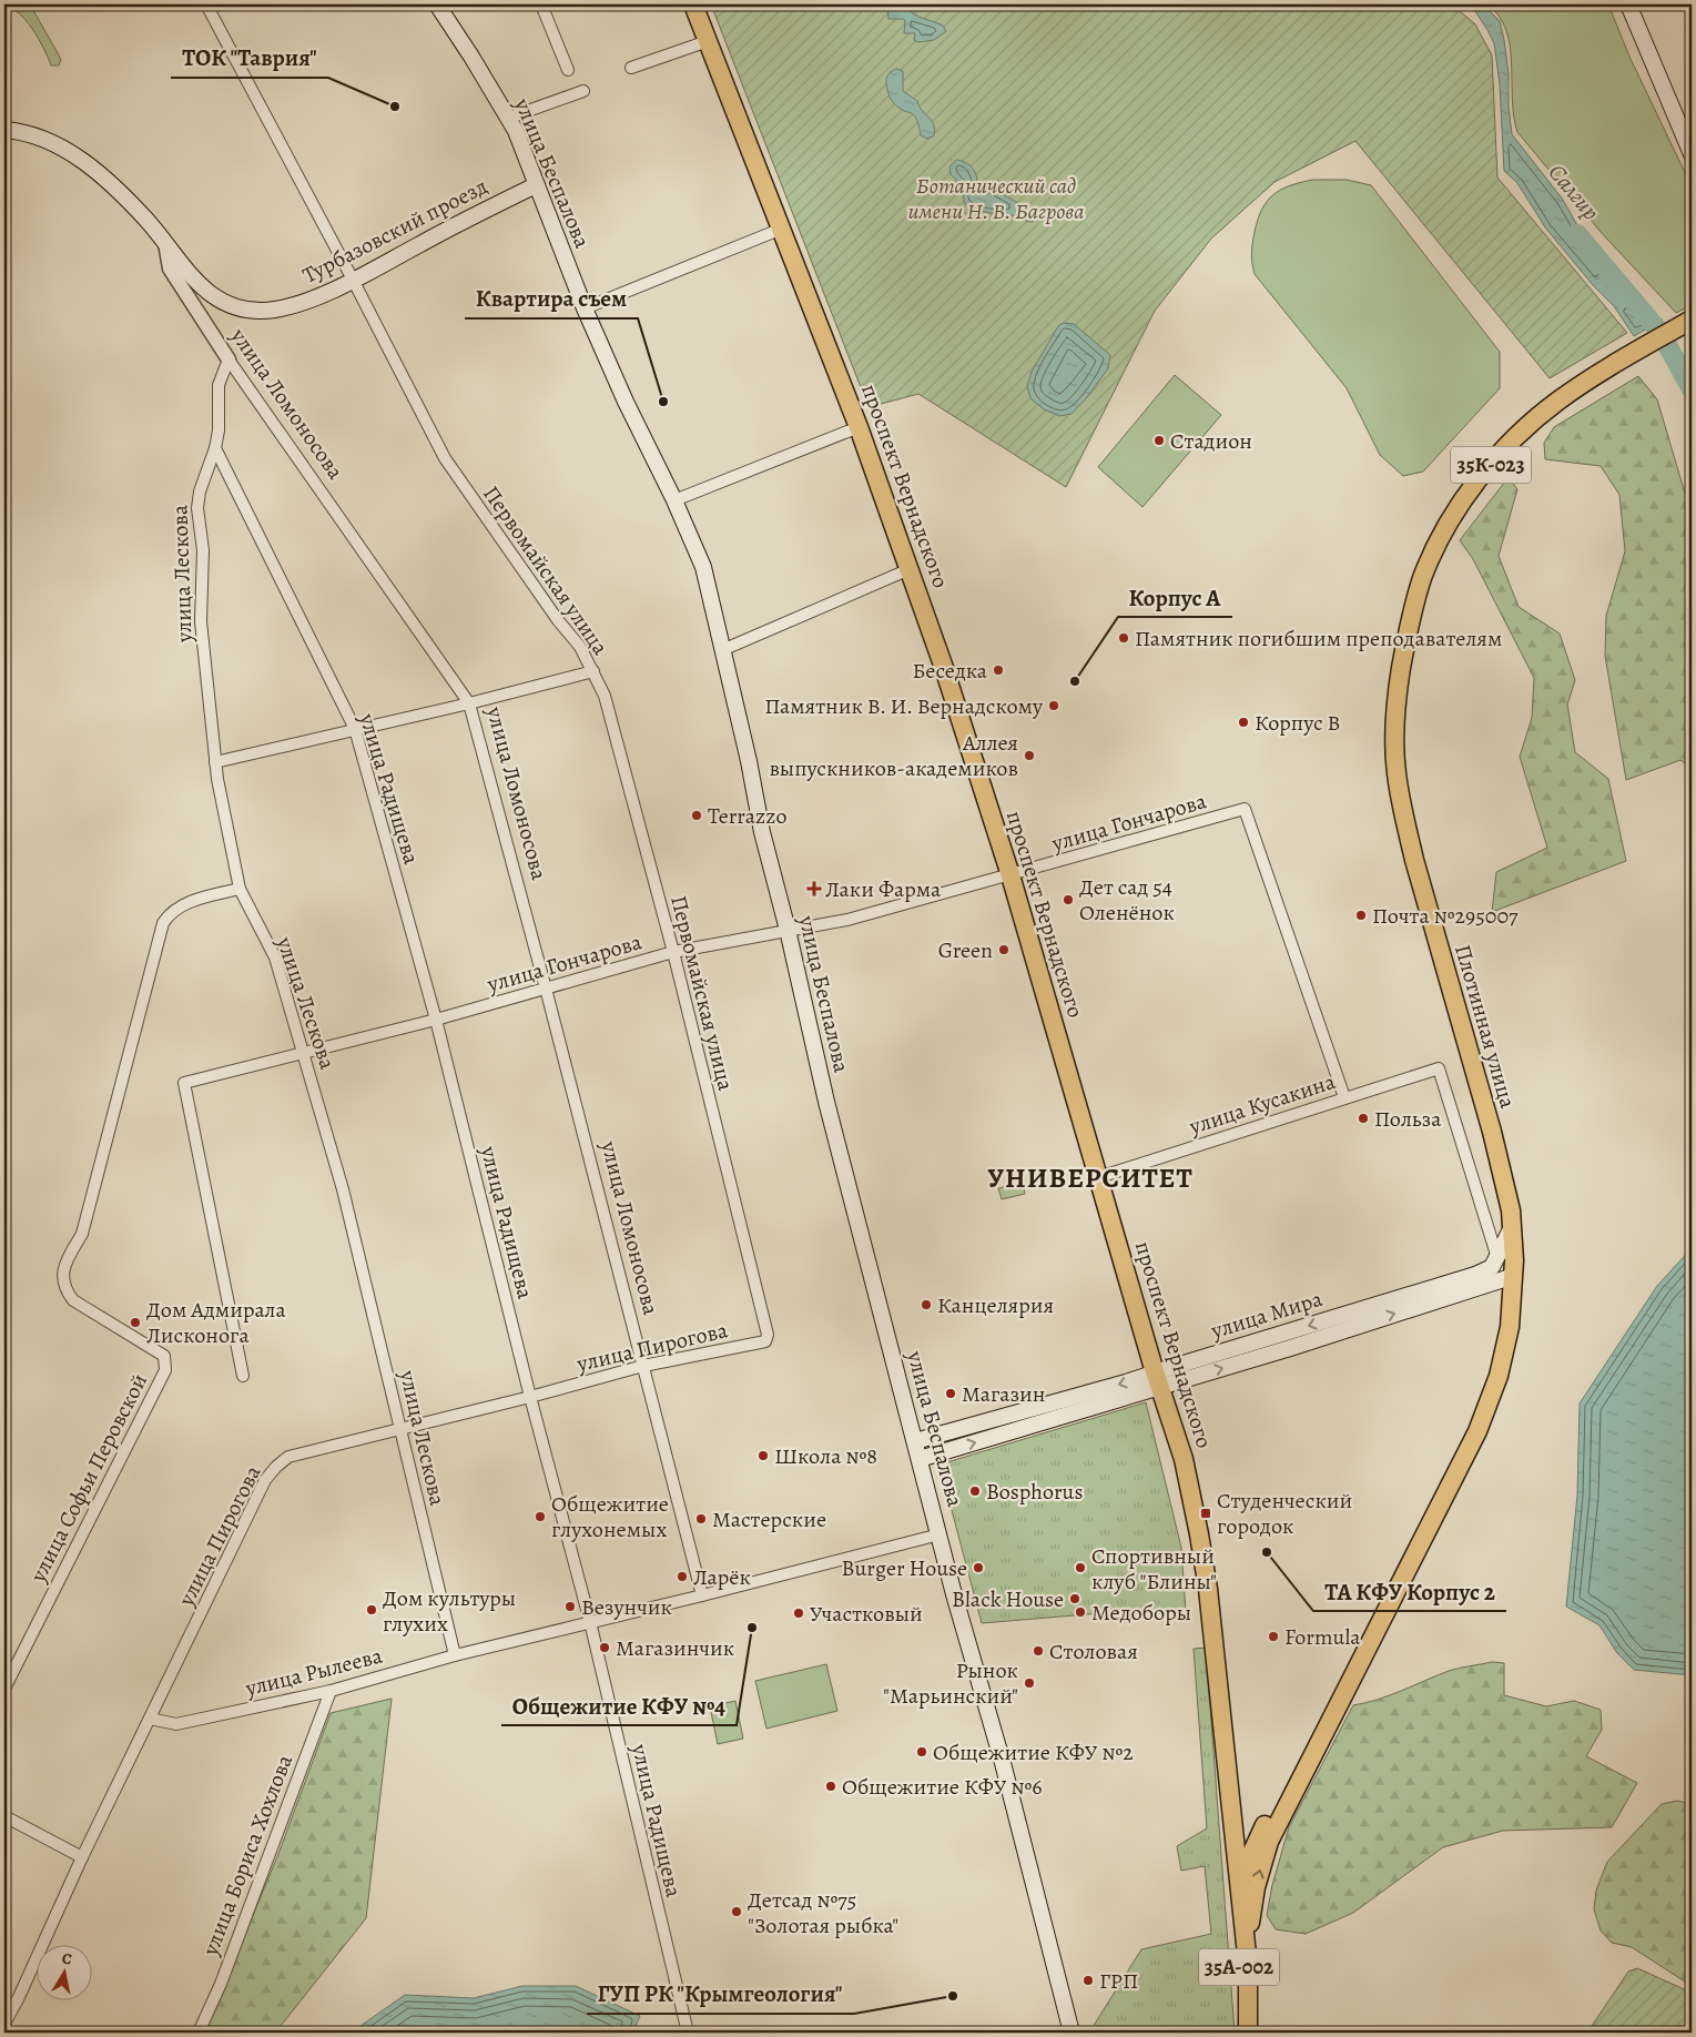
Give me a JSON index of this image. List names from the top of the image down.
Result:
{
  "streets": {
    "main road": [
      "улица Беспалова",
      "Турбазовский проезд",
      "улица Ломоносова",
      "35К-023",
      "проспект Вернадского",
      "Плотинная улица",
      "улица Мира",
      "35А-002"
    ],
    "street": [
      "Первомайская улица",
      "улица Лескова",
      "улица Радищева",
      "улица Гончарова",
      "улица Кусакина",
      "улица Пирогова",
      "улица Софьи Перовской",
      "улица Рылеева",
      "улица Бориса Хохлова"
    ]
  },
  "crossings": [
    ["улица Беспалова", "Турбазовский проезд"],
    ["улица Беспалова", "улица Гончарова"],
    ["улица Беспалова", "улица Мира"],
    ["улица Беспалова", "улица Рылеева"],
    ["Турбазовский проезд", "улица Ломоносова"],
    ["Турбазовский проезд", "Первомайская улица"],
    ["улица Ломоносова", "улица Лескова"],
    ["улица Ломоносова", "улица Гончарова"],
    ["улица Ломоносова", "улица Пирогова"],
    ["улица Ломоносова", "улица Рылеева"],
    ["35К-023", "проспект Вернадского"],
    ["35К-023", "Плотинная улица"],
    ["35К-023", "улица Мира"],
    ["35К-023", "35А-002"],
    ["проспект Вернадского", "улица Гончарова"],
    ["проспект Вернадского", "улица Кусакина"],
    ["проспект Вернадского", "улица Мира"],
    ["проспект Вернадского", "35А-002"],
    ["Первомайская улица", "улица Гончарова"],
    ["Первомайская улица", "улица Пирогова"],
    ["улица Лескова", "улица Радищева"],
    ["улица Лескова", "улица Гончарова"],
    ["улица Лескова", "улица Пирогова"],
    ["улица Лескова", "улица Софьи Перовской"],
    ["улица Лескова", "улица Рылеева"],
    ["улица Радищева", "улица Гончарова"],
    ["улица Радищева", "улица Пирогова"],
    ["улица Радищева", "улица Рылеева"],
    ["улица Гончарова", "улица Кусакина"],
    ["Плотинная улица", "улица Мира"],
    ["Плотинная улица", "35А-002"],
    ["улица Кусакина", "улица Мира"],
    ["улица Мира", "35А-002"],
    ["улица Пирогова", "улица Рылеева"],
    ["улица Рылеева", "улица Бориса Хохлова"]
  ],
  "districts": ["УНИВЕРСИТЕТ"],
  "water": ["Салгир"],
  "parks": ["Ботанический сад имени Н. В. Багрова"],
  "places": {
    "other": [
      "ТОК \"Таврия\"",
      "Квартира съем",
      "Стадион",
      "Памятник погибшим преподавателям",
      "Беседка",
      "Корпус А",
      "Памятник В. И. Вернадскому",
      "Корпус В",
      "Аллея выпускников-академиков",
      "Terrazzo",
      "Дет сад 54 Оленёнок",
      "Почта №295007",
      "Green",
      "Польза",
      "Канцелярия",
      "Дом Адмирала Лисконога",
      "Магазин",
      "Школа №8",
      "Bosphorus",
      "Общежитие глухонемых",
      "Мастерские",
      "ТА КФУ Корпус 2",
      "Burger House",
      "Спортивный клуб \"Блины\"",
      "Ларёк",
      "Black House",
      "Везунчик",
      "Дом культуры глухих",
      "Медоборы",
      "Участковый",
      "Общежитие КФУ №4",
      "Formula",
      "Магазинчик",
      "Столовая",
      "Рынок \"Марьинский\"",
      "Общежитие КФУ №2",
      "Общежитие КФУ №6",
      "Детсад №75 \"Золотая рыбка\"",
      "ГРП",
      "ГУП РК \"Крымгеология\""
    ],
    "health": ["Лаки Фарма"],
    "transit": ["Студенческий городок"]
  },
  "north": "top"
}
